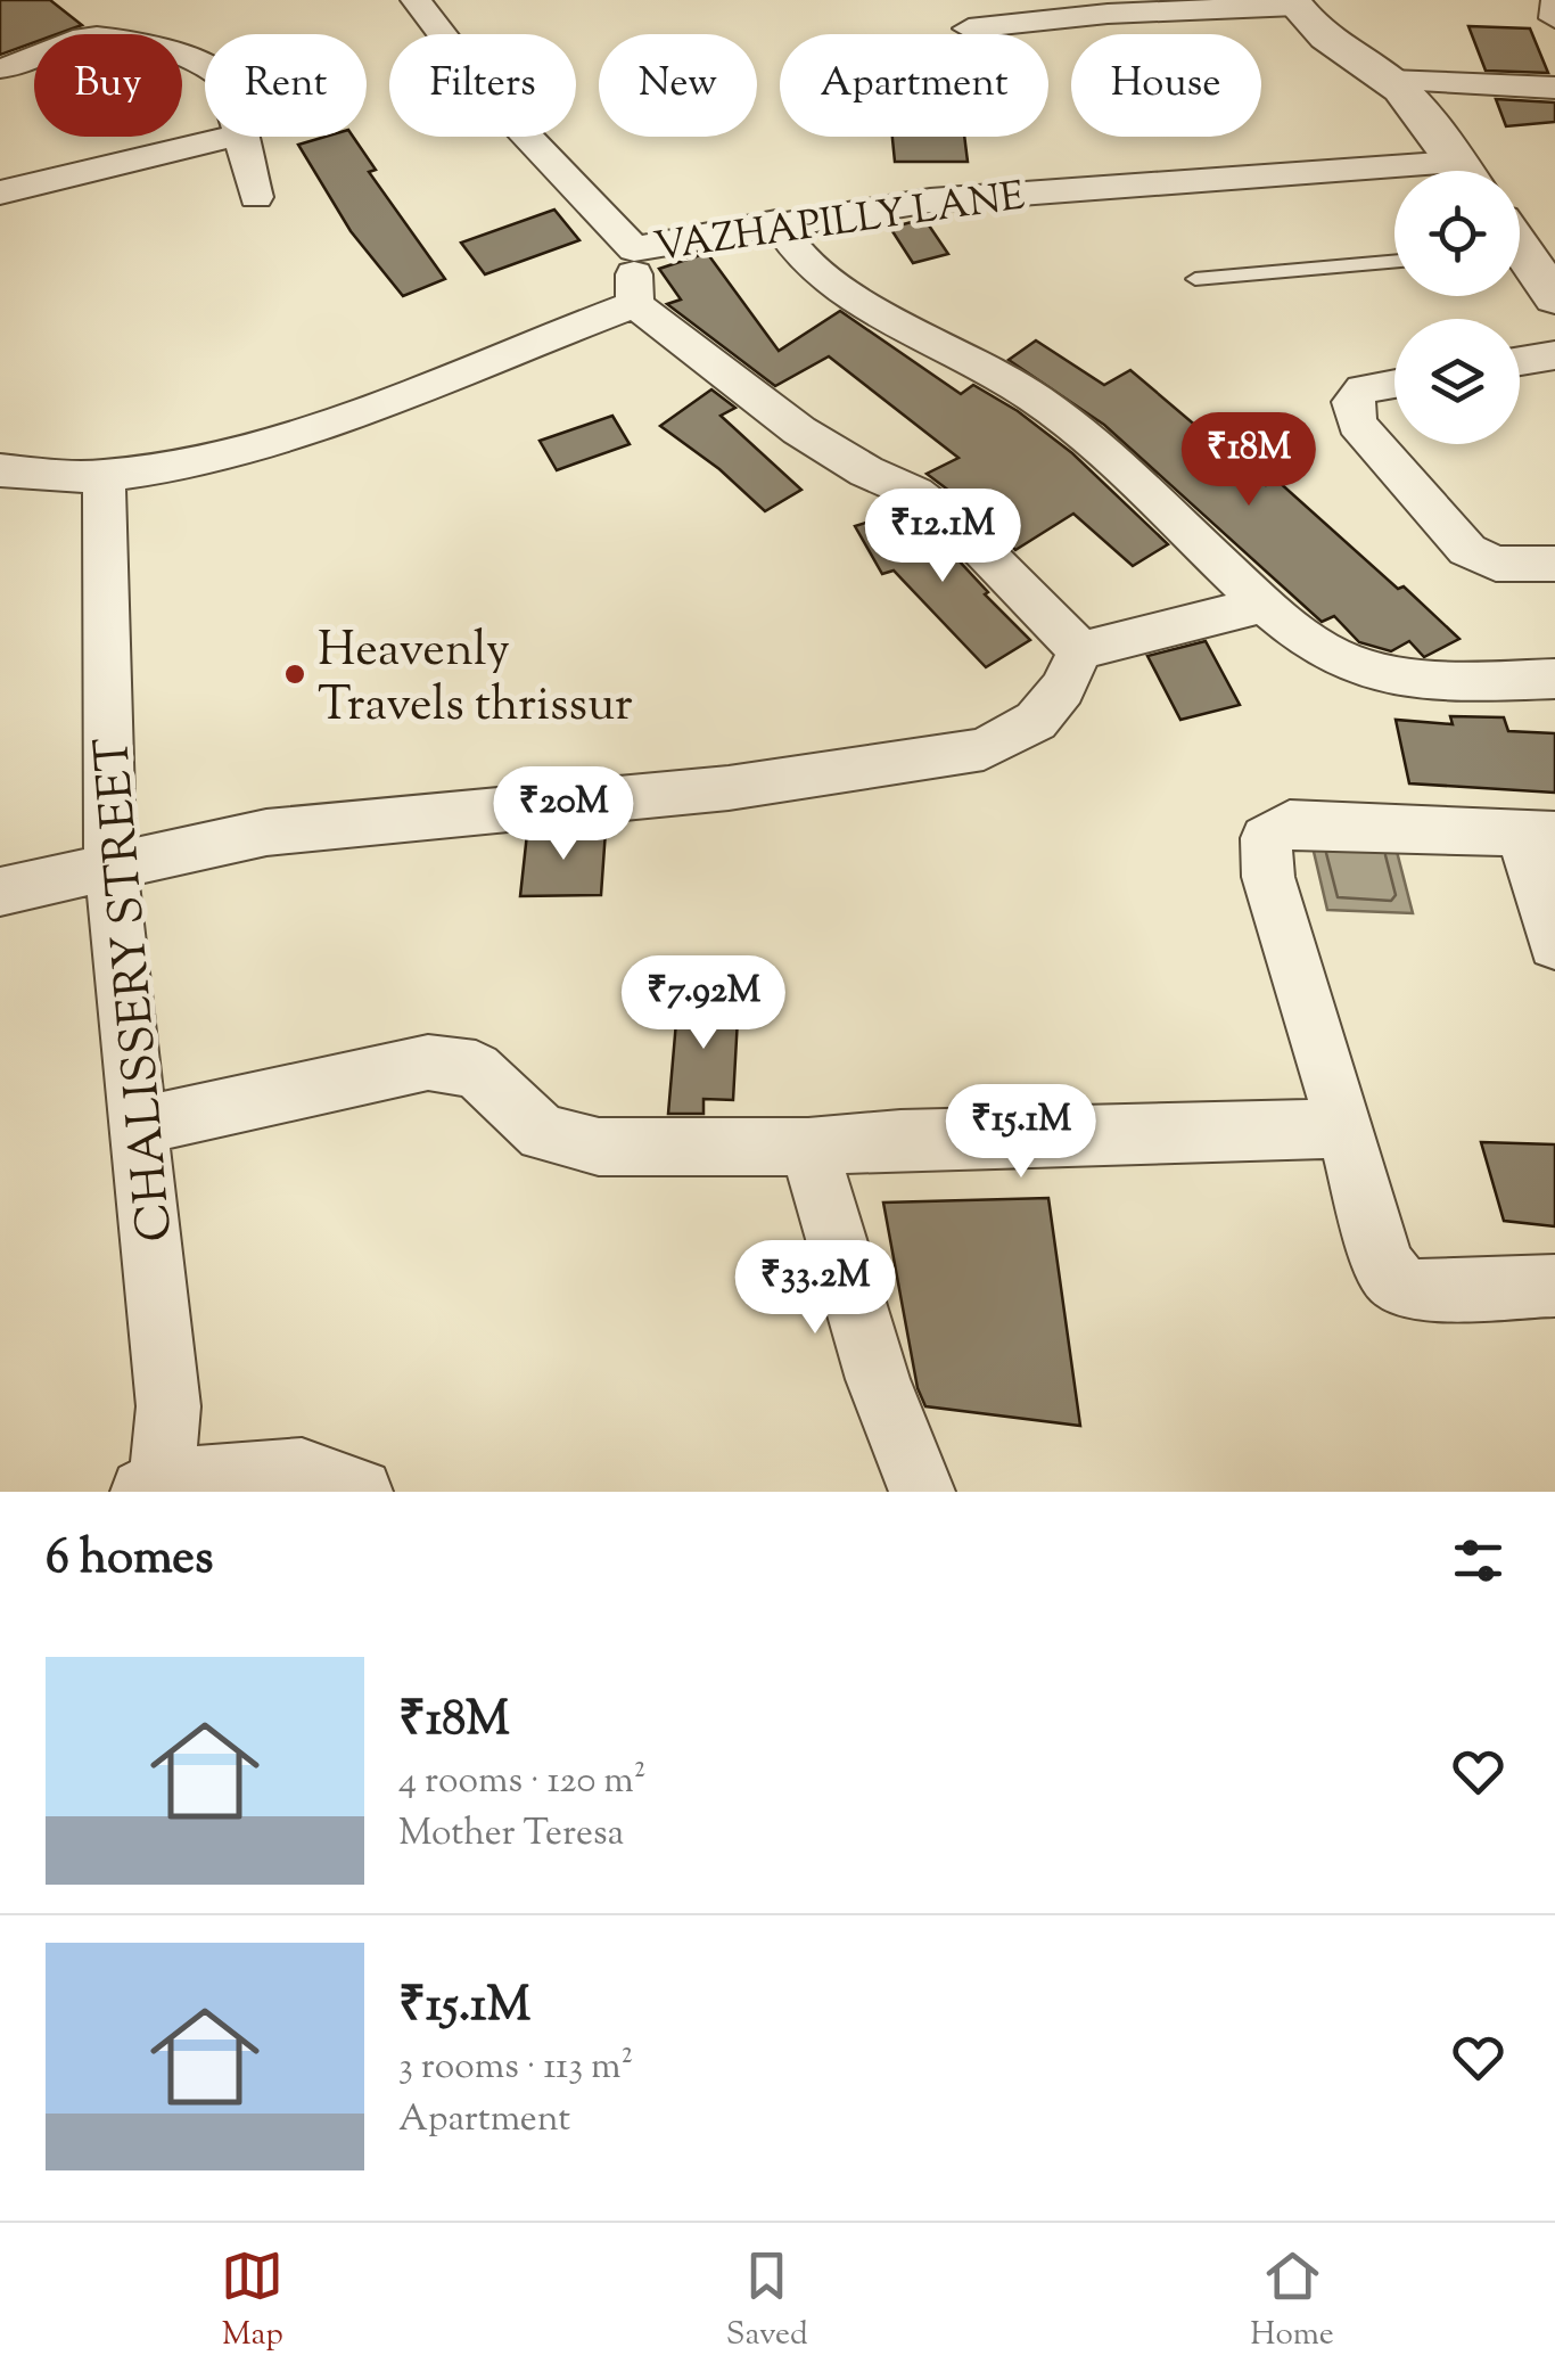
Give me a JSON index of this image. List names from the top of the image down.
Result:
{
  "streets": {
    "street": ["VAZHAPILLY LANE", "CHALISSERY STREET"]
  },
  "crossings": [
    ["VAZHAPILLY LANE", "CHALISSERY STREET"]
  ],
  "places": ["Heavenly Travels thrissur"],
  "page": {
    "chip": [
      "Buy",
      "Rent",
      "Filters",
      "New",
      "Apartment",
      "House"
    ],
    "price": [
      "₹18M",
      "₹12.1M",
      "₹20M",
      "₹7.92M",
      "₹15.1M",
      "₹33.2M"
    ],
    "heading": "6 homes",
    "list": [
      {
        "name": "₹18M",
        "note": "4 rooms · 120 m² · Mother Teresa"
      },
      {
        "name": "₹15.1M",
        "note": "3 rooms · 113 m² · Apartment"
      }
    ],
    "tabs": ["Map", "Saved", "Home"]
  }
}
